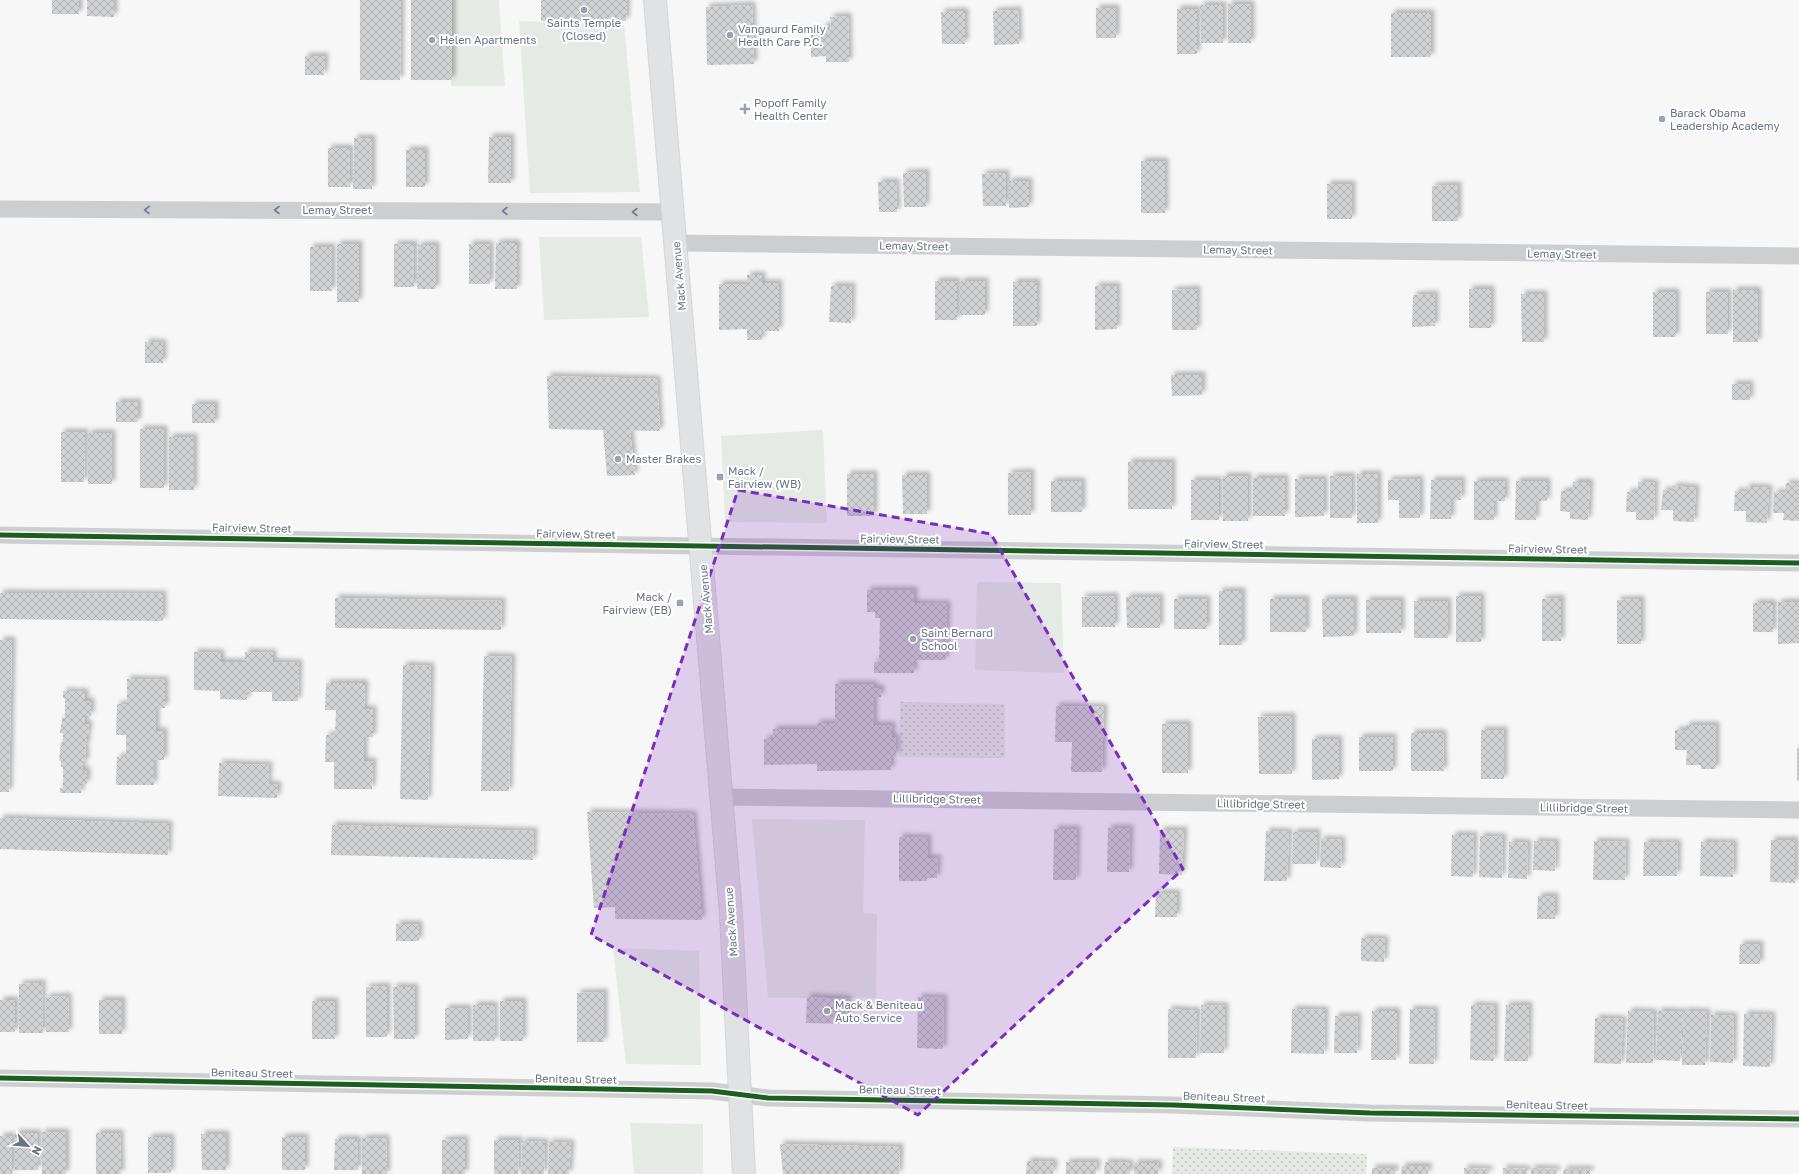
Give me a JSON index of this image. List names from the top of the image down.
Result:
{
  "streets": {
    "main road": ["Mack Avenue"],
    "street": [
      "Lemay Street",
      "Fairview Street",
      "Lillibridge Street",
      "Beniteau Street"
    ]
  },
  "crossings": [
    ["Lemay Street", "Mack Avenue"],
    ["Mack Avenue", "Fairview Street"],
    ["Mack Avenue", "Lillibridge Street"],
    ["Mack Avenue", "Beniteau Street"]
  ],
  "one_way": ["Lemay Street"],
  "places": {
    "other": [
      "Saints Temple (Closed)",
      "Vangaurd Family Health Care P.C.",
      "Helen Apartments",
      "Barack Obama Leadership Academy",
      "Master Brakes",
      "Saint Bernard School",
      "Mack & Beniteau Auto Service"
    ],
    "health": ["Popoff Family Health Center"],
    "transit": ["Mack / Fairview (WB)", "Mack / Fairview (EB)"]
  },
  "north": "bottom right"
}
